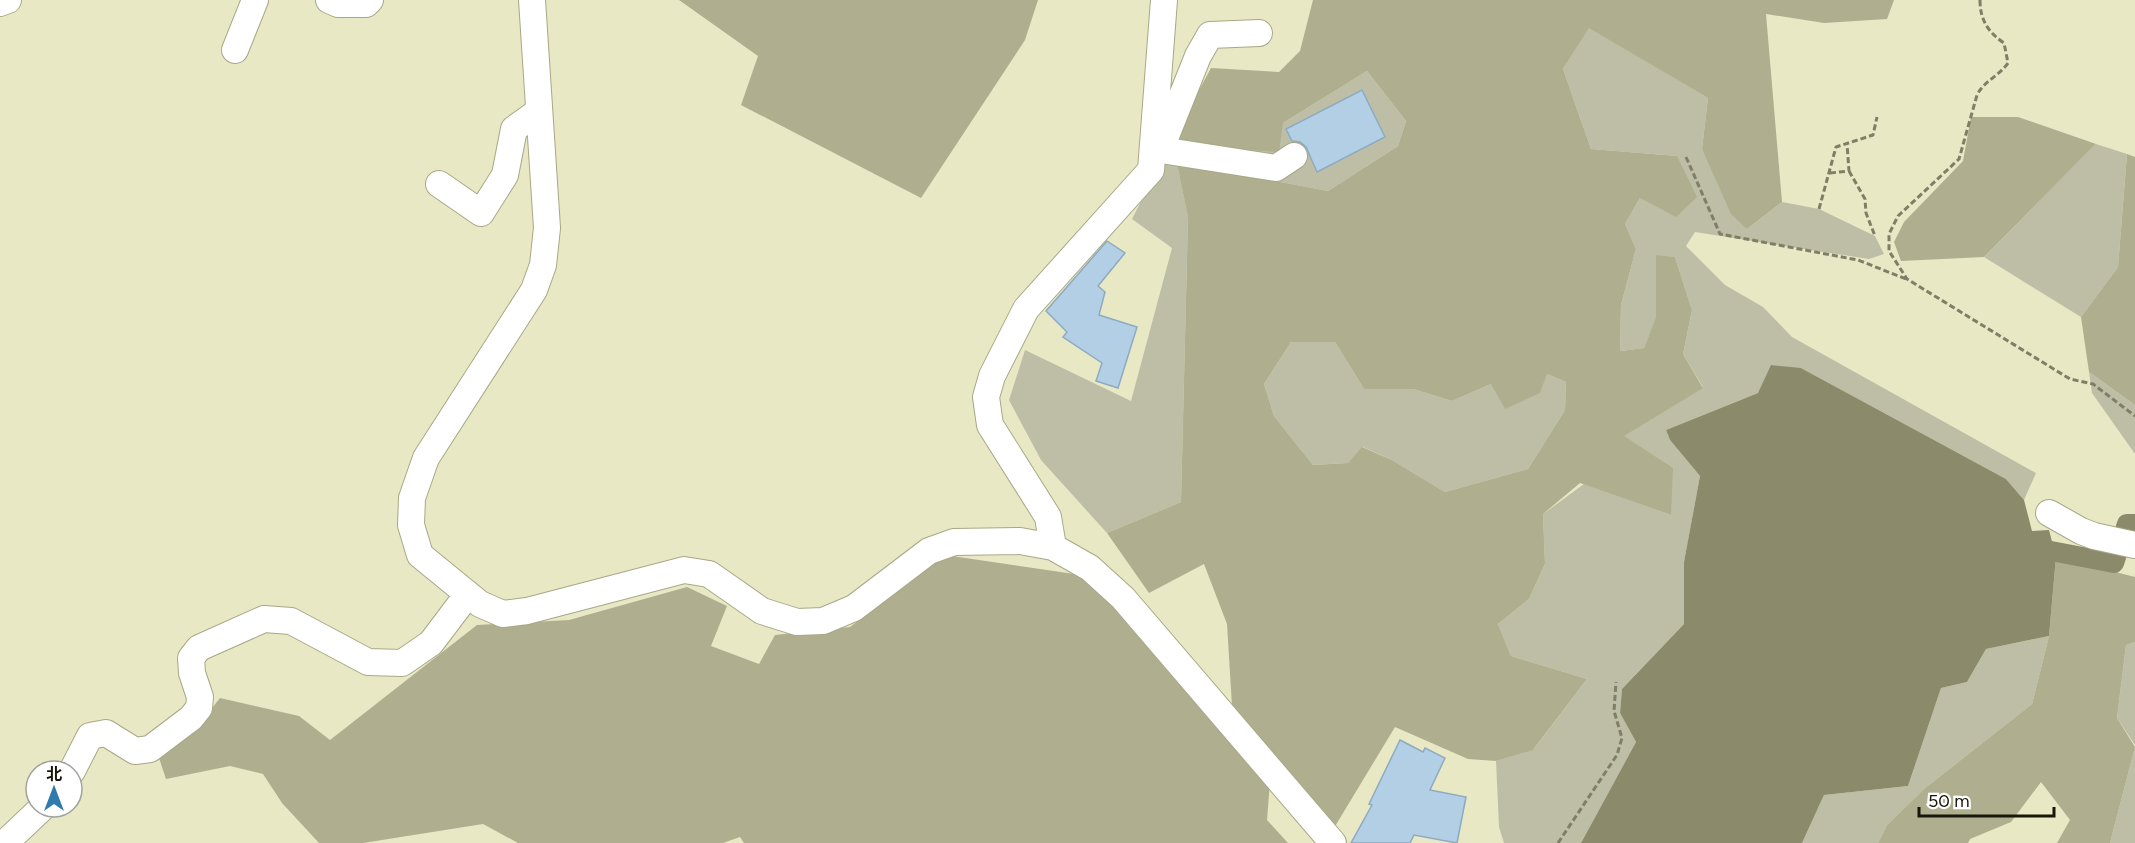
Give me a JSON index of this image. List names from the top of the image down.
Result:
{
  "scale_bar": "50 m",
  "north": "top"
}
